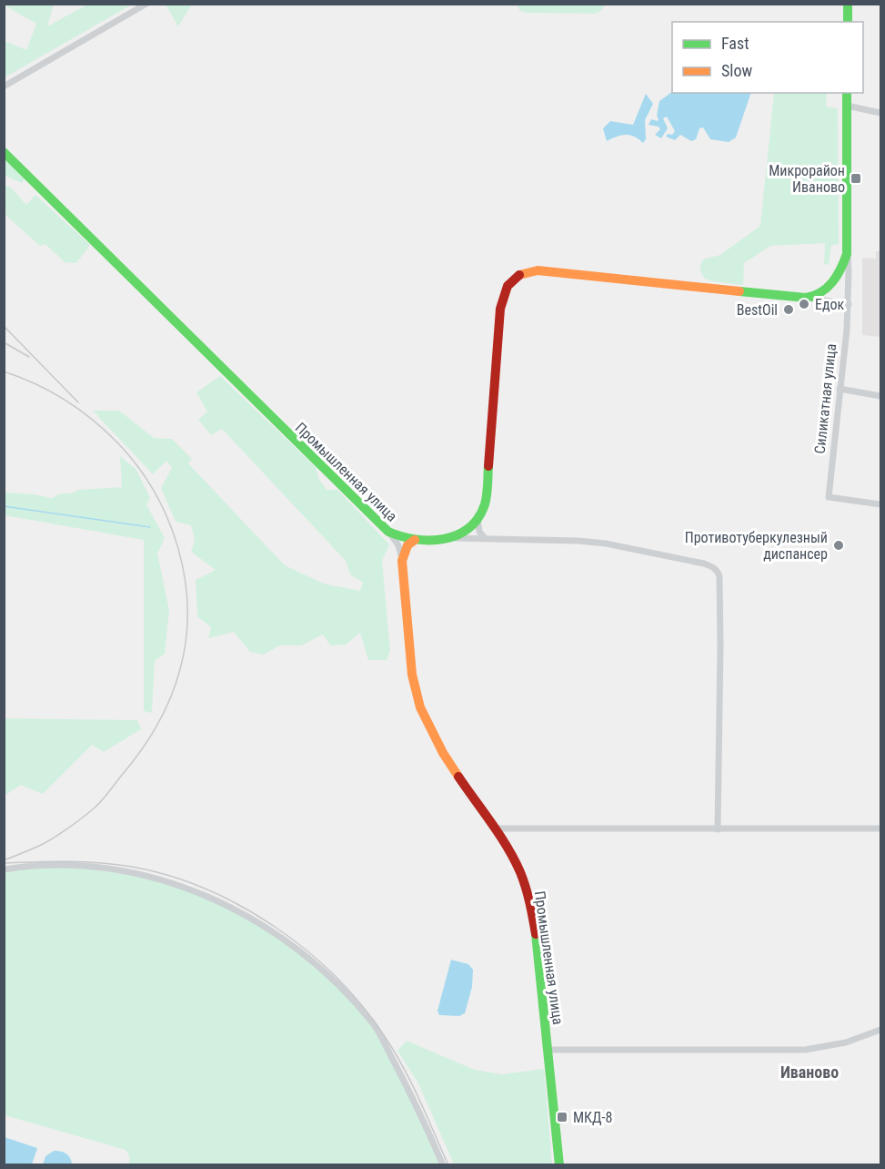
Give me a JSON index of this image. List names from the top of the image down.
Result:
{
  "streets": {
    "street": ["Силикатная улица", "Промышленная улица"]
  },
  "districts": ["Иваново"],
  "places": {
    "transit": ["Микрорайон Иваново", "МКД-8"],
    "other": ["Едок", "BestOil", "Противотуберкулезный диспансер"]
  },
  "legend": ["Fast", "Slow"]
}
